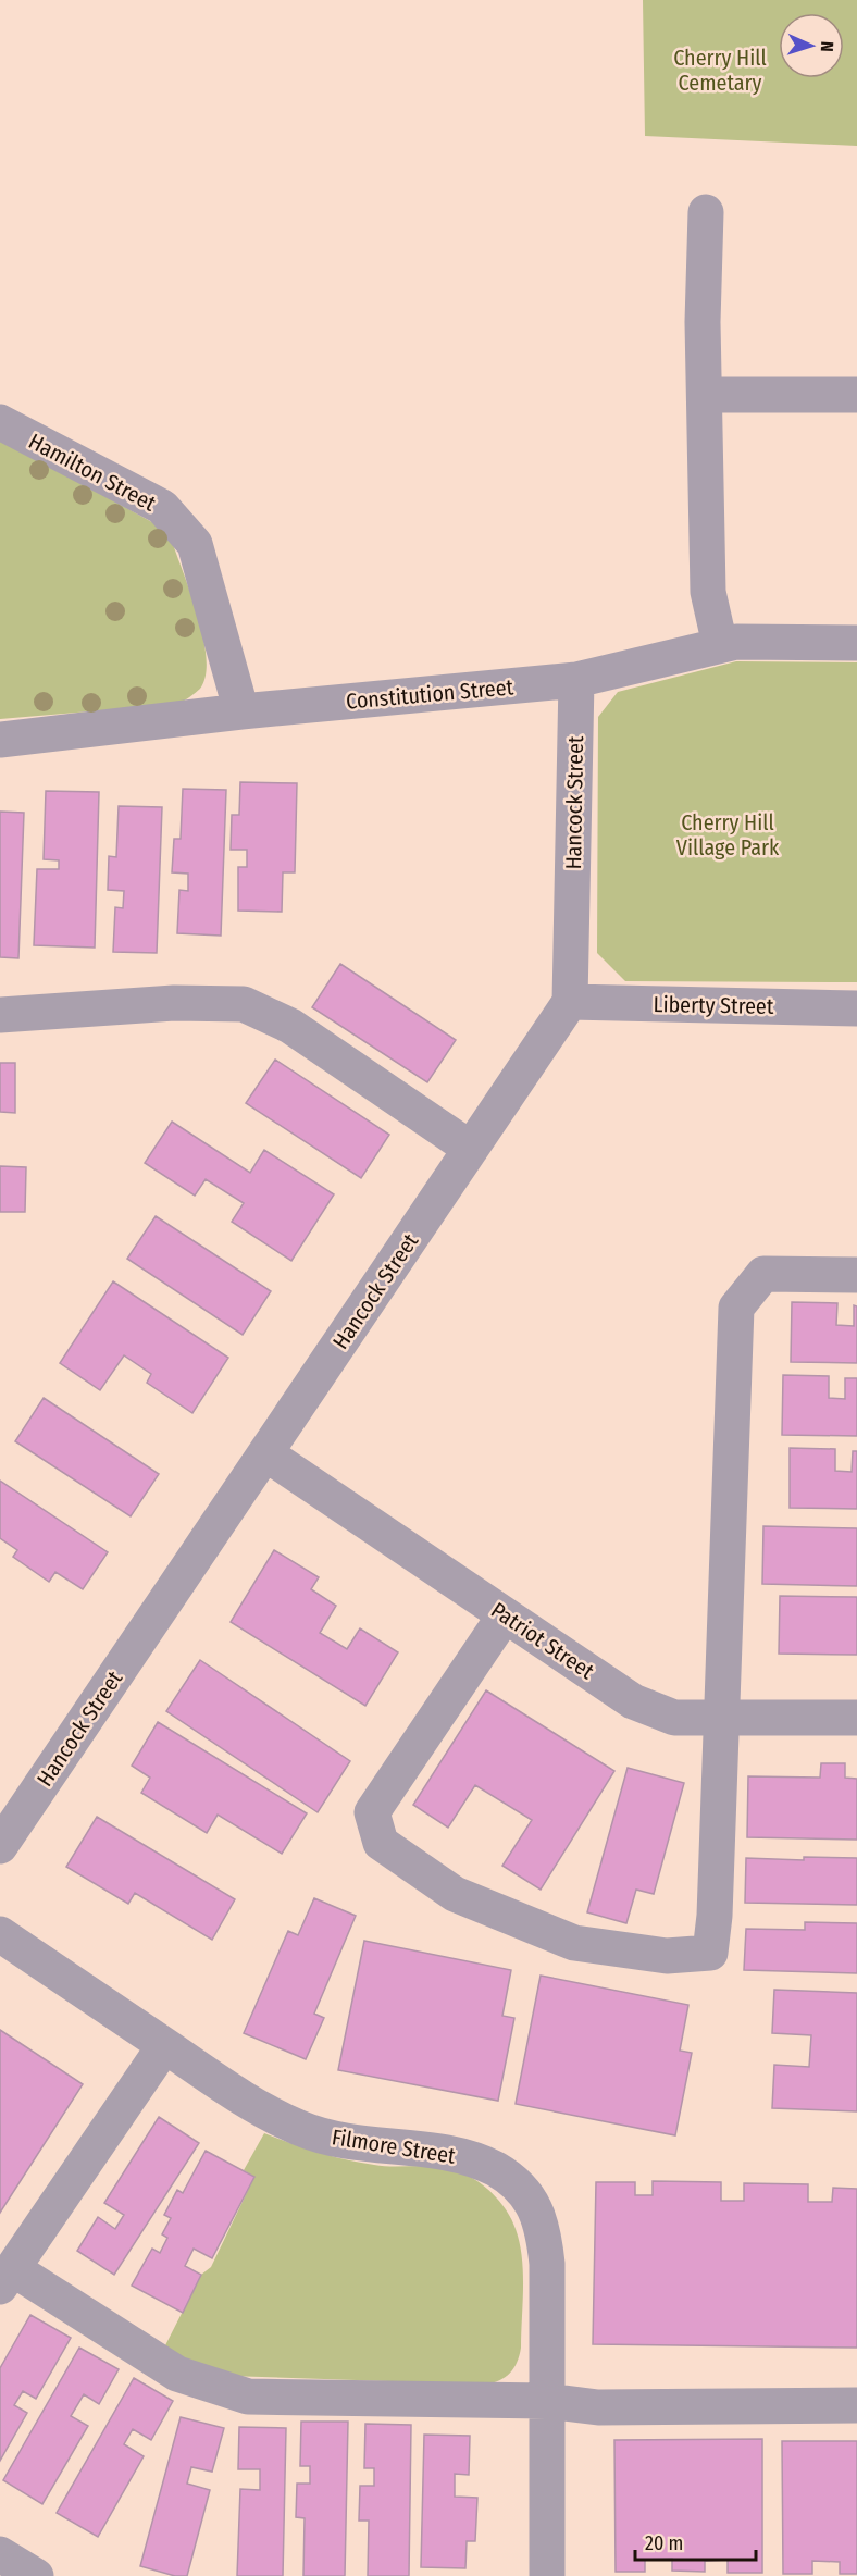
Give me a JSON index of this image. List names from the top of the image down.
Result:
{
  "streets": {
    "street": [
      "Hamilton Street",
      "Constitution Street",
      "Hancock Street",
      "Liberty Street",
      "Patriot Street",
      "Filmore Street"
    ]
  },
  "crossings": [
    ["Hamilton Street", "Constitution Street"],
    ["Constitution Street", "Hancock Street"],
    ["Hancock Street", "Liberty Street"],
    ["Hancock Street", "Patriot Street"]
  ],
  "parks": ["Cherry Hill Cemetary", "Cherry Hill Village Park"],
  "scale_bar": "20 m",
  "north": "right"
}
